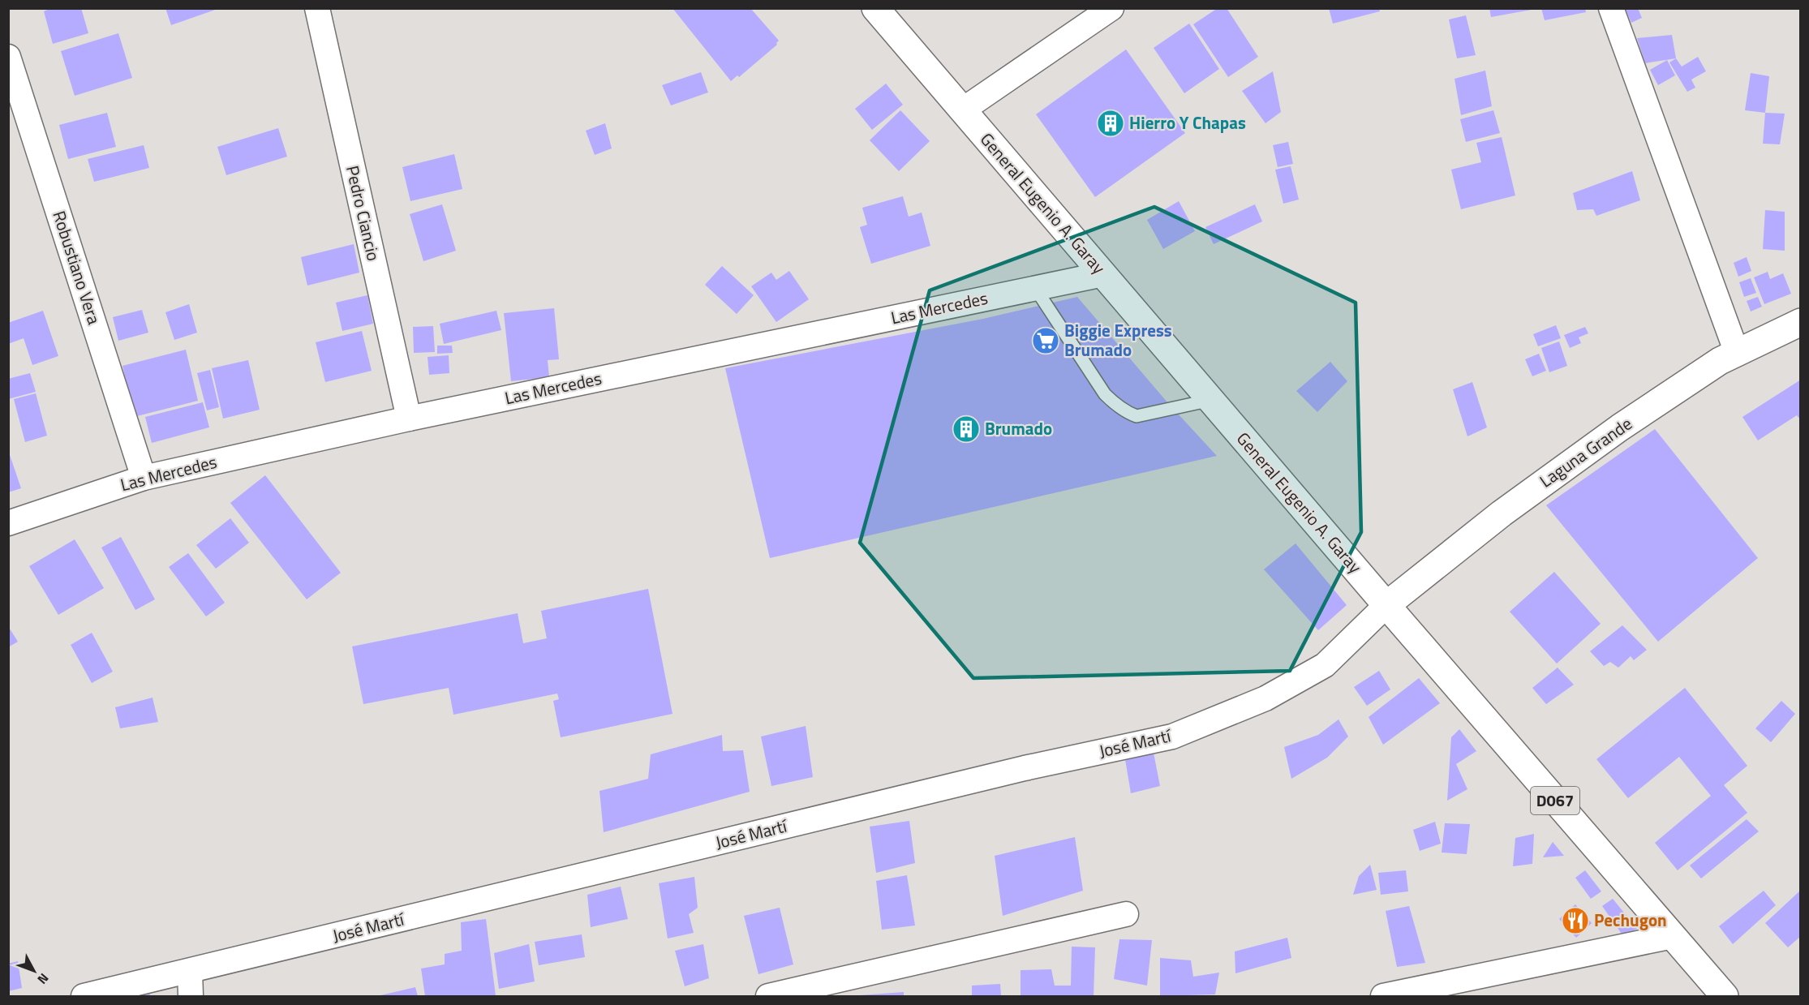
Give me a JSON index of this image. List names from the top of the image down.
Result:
{
  "streets": {
    "main road": ["General Eugenio A. Garay", "Laguna Grande", "D067"],
    "street": [
      "Pedro Ciancio",
      "Robustiano Vera",
      "Las Mercedes",
      "José Martí"
    ]
  },
  "crossings": [
    ["General Eugenio A. Garay", "Las Mercedes"],
    ["General Eugenio A. Garay", "Laguna Grande"],
    ["General Eugenio A. Garay", "José Martí"],
    ["Pedro Ciancio", "Las Mercedes"],
    ["Robustiano Vera", "Las Mercedes"],
    ["Laguna Grande", "José Martí"]
  ],
  "places": {
    "building": ["Hierro Y Chapas", "Brumado"],
    "supermarket": ["Biggie Express Brumado"],
    "restaurant": ["Pechugon"]
  },
  "north": "bottom right"
}
